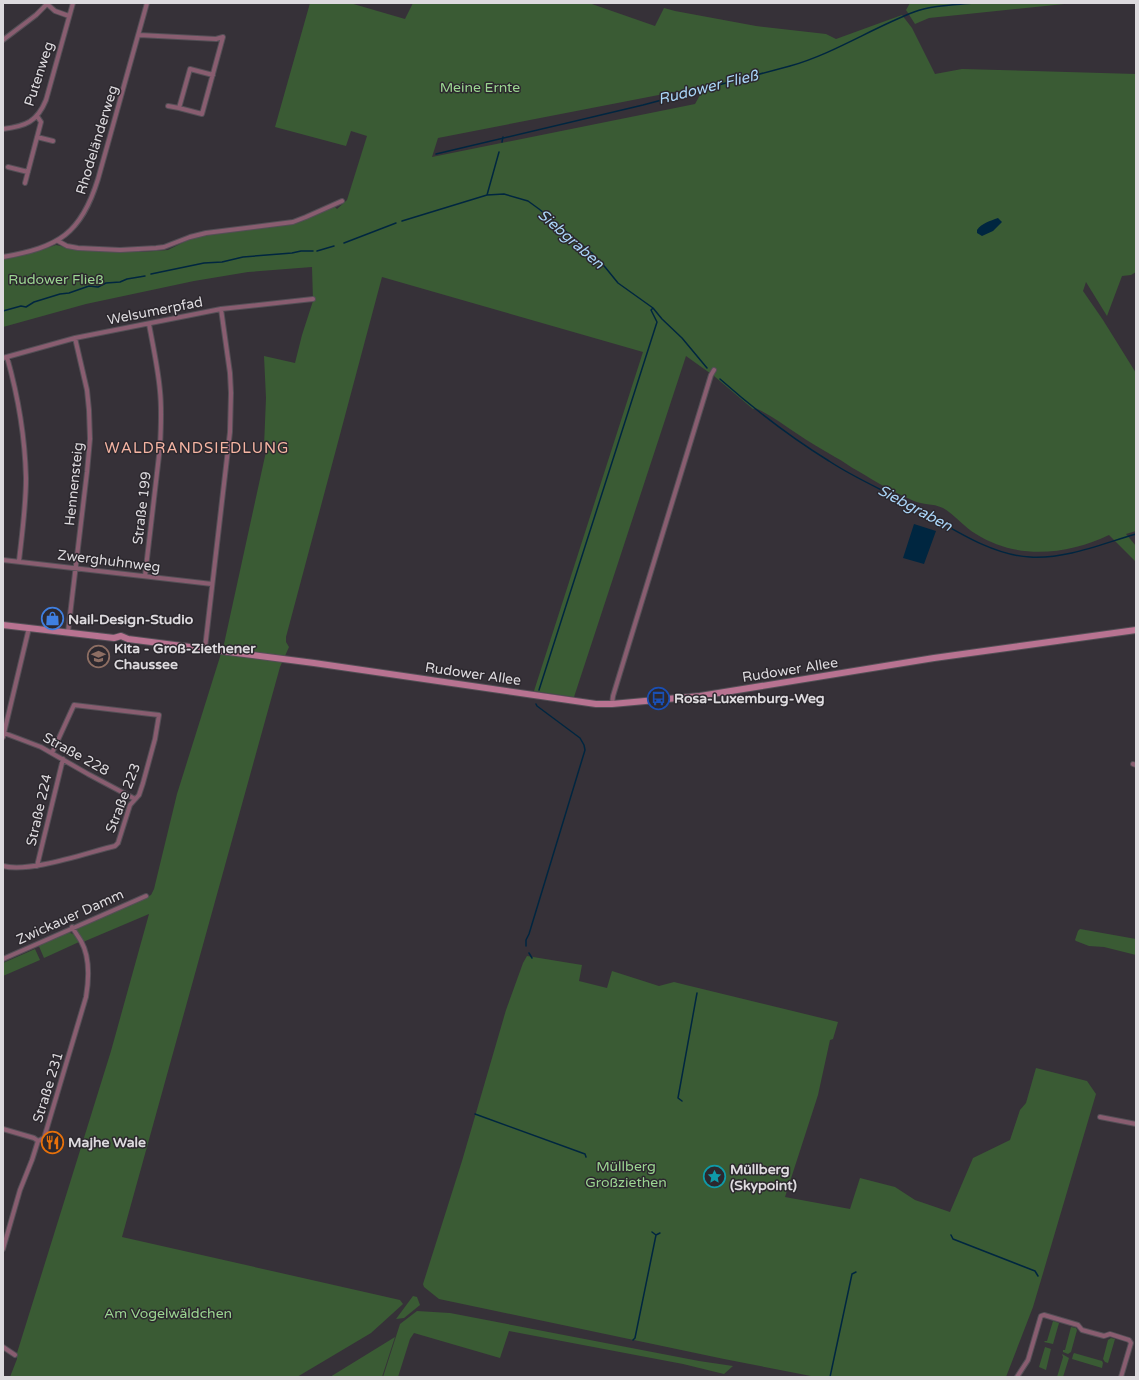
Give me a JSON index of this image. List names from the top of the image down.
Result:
{
  "streets": {
    "street": [
      "Putenweg",
      "Rhodeländerweg",
      "Welsumerpfad",
      "Hennensteig",
      "Straße 199",
      "Zwerghuhnweg",
      "Rudower Allee",
      "Straße 228",
      "Straße 223",
      "Straße 224",
      "Zwickauer Damm",
      "Straße 231"
    ]
  },
  "crossings": [
    ["Welsumerpfad", "Hennensteig"],
    ["Welsumerpfad", "Straße 199"],
    ["Hennensteig", "Zwerghuhnweg"],
    ["Hennensteig", "Rudower Allee"],
    ["Straße 199", "Zwerghuhnweg"],
    ["Straße 228", "Straße 223"],
    ["Straße 228", "Straße 224"],
    ["Straße 223", "Straße 224"],
    ["Zwickauer Damm", "Straße 231"]
  ],
  "districts": ["WALDRANDSIEDLUNG"],
  "water": ["Rudower Fließ", "Siebgraben"],
  "parks": [
    "Meine Ernte",
    "Rudower Fließ",
    "Müllberg Großziethen",
    "Am Vogelwäldchen"
  ],
  "places": {
    "shop": ["Nail-Design-Studio"],
    "school or university": ["Kita - Groß-Ziethener Chaussee"],
    "bus stop": ["Rosa-Luxemburg-Weg"],
    "restaurant": ["Majhe Wale"],
    "place": ["Müllberg (Skypoint)"]
  }
}
